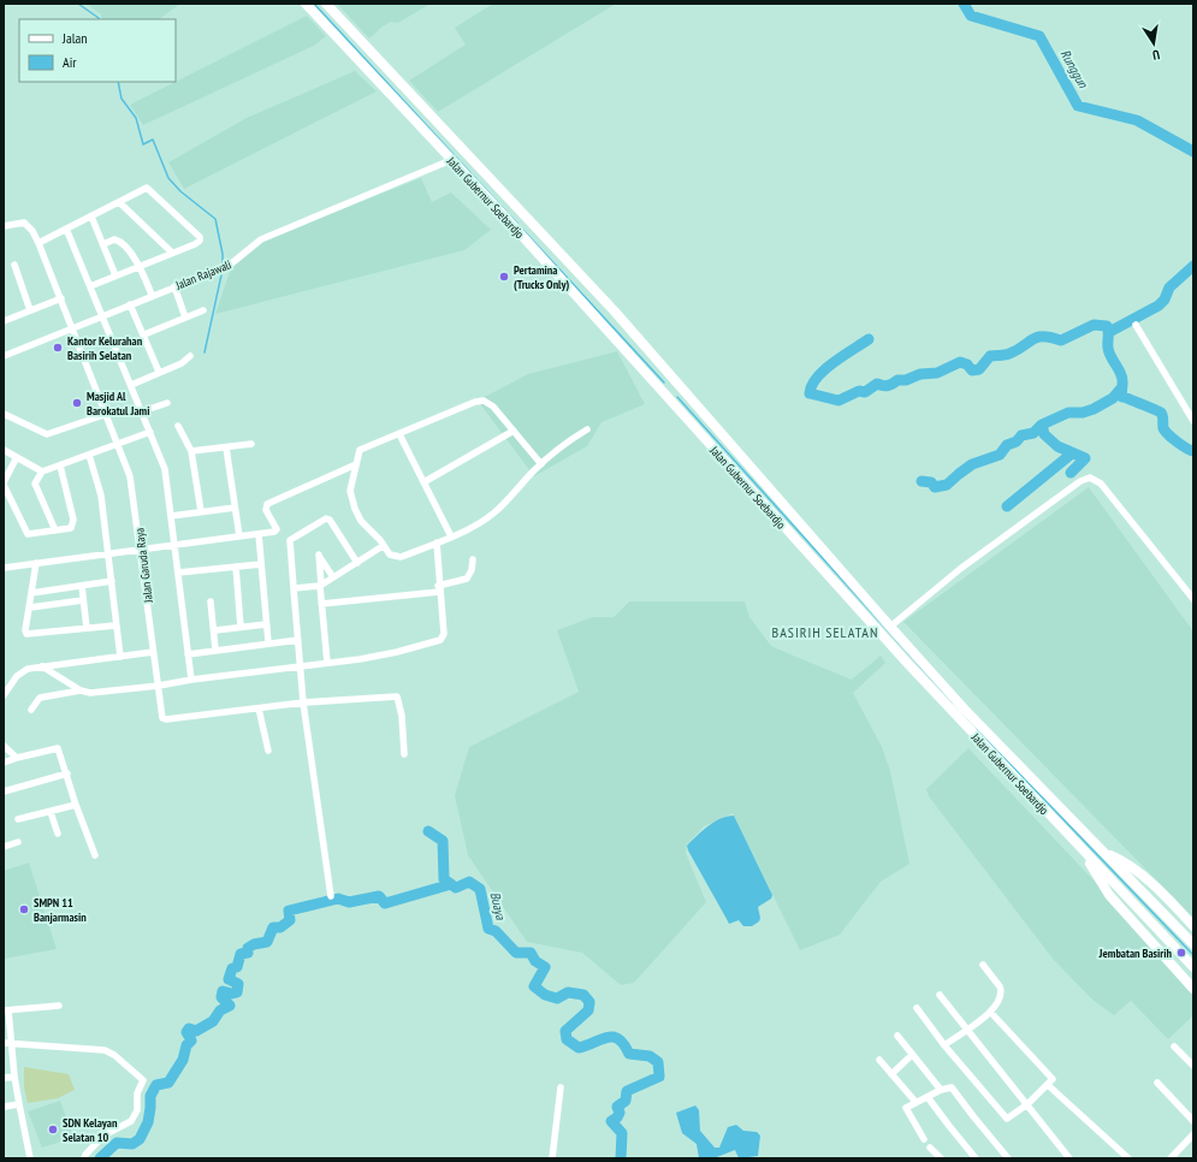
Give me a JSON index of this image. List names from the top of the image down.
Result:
{
  "streets": {
    "highway": ["Jalan Gubernur Soebardjo"],
    "street": ["Jalan Rajawali", "Jalan Garuda Raya"]
  },
  "crossings": [
    ["Jalan Gubernur Soebardjo", "Jalan Rajawali"],
    ["Jalan Rajawali", "Jalan Garuda Raya"]
  ],
  "districts": ["BASIRIH SELATAN"],
  "water": ["Runggun", "Buaya"],
  "places": [
    "Pertamina (Trucks Only)",
    "Kantor Kelurahan Basirih Selatan",
    "Masjid Al Barokatul Jami",
    "SMPN 11 Banjarmasin",
    "Jembatan Basirih",
    "SDN Kelayan Selatan 10"
  ],
  "legend": ["Jalan", "Air"],
  "north": "bottom"
}
